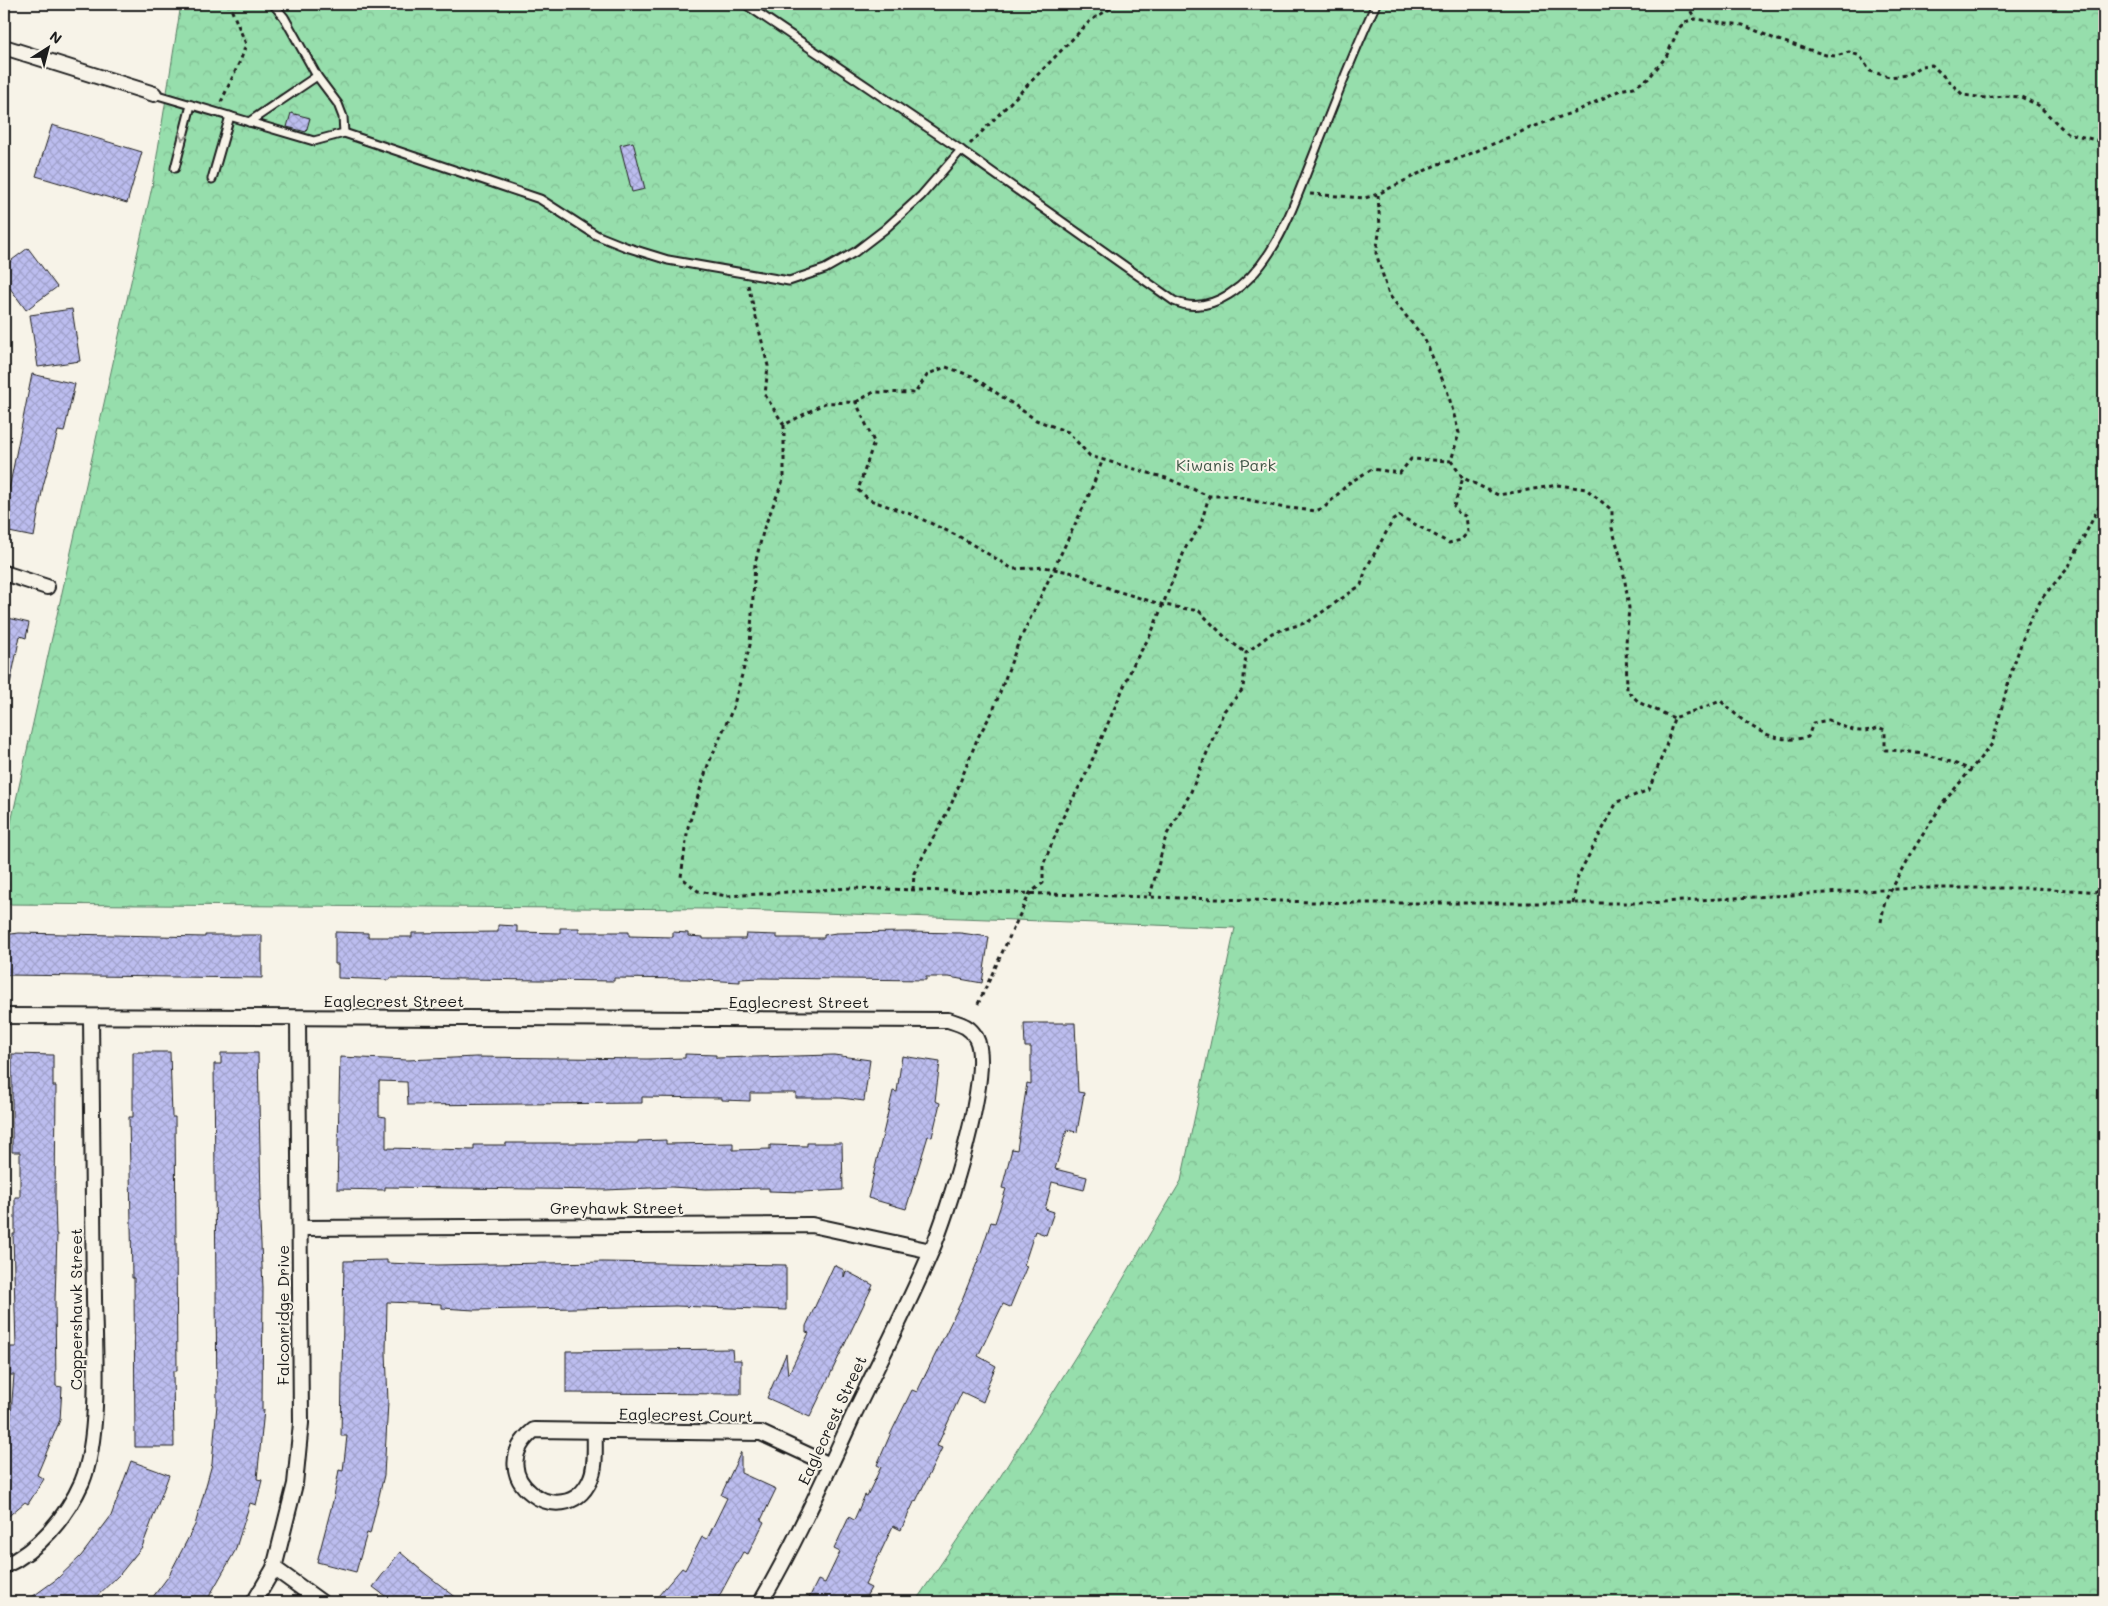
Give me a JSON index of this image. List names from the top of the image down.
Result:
{
  "streets": {
    "street": [
      "Eaglecrest Street",
      "Greyhawk Street",
      "Coppershawk Street",
      "Falconridge Drive",
      "Eaglecrest Court"
    ]
  },
  "crossings": [
    ["Eaglecrest Street", "Greyhawk Street"],
    ["Eaglecrest Street", "Coppershawk Street"],
    ["Eaglecrest Street", "Falconridge Drive"],
    ["Eaglecrest Street", "Eaglecrest Court"],
    ["Greyhawk Street", "Falconridge Drive"]
  ],
  "parks": ["Kiwanis Park"],
  "north": "top right"
}
